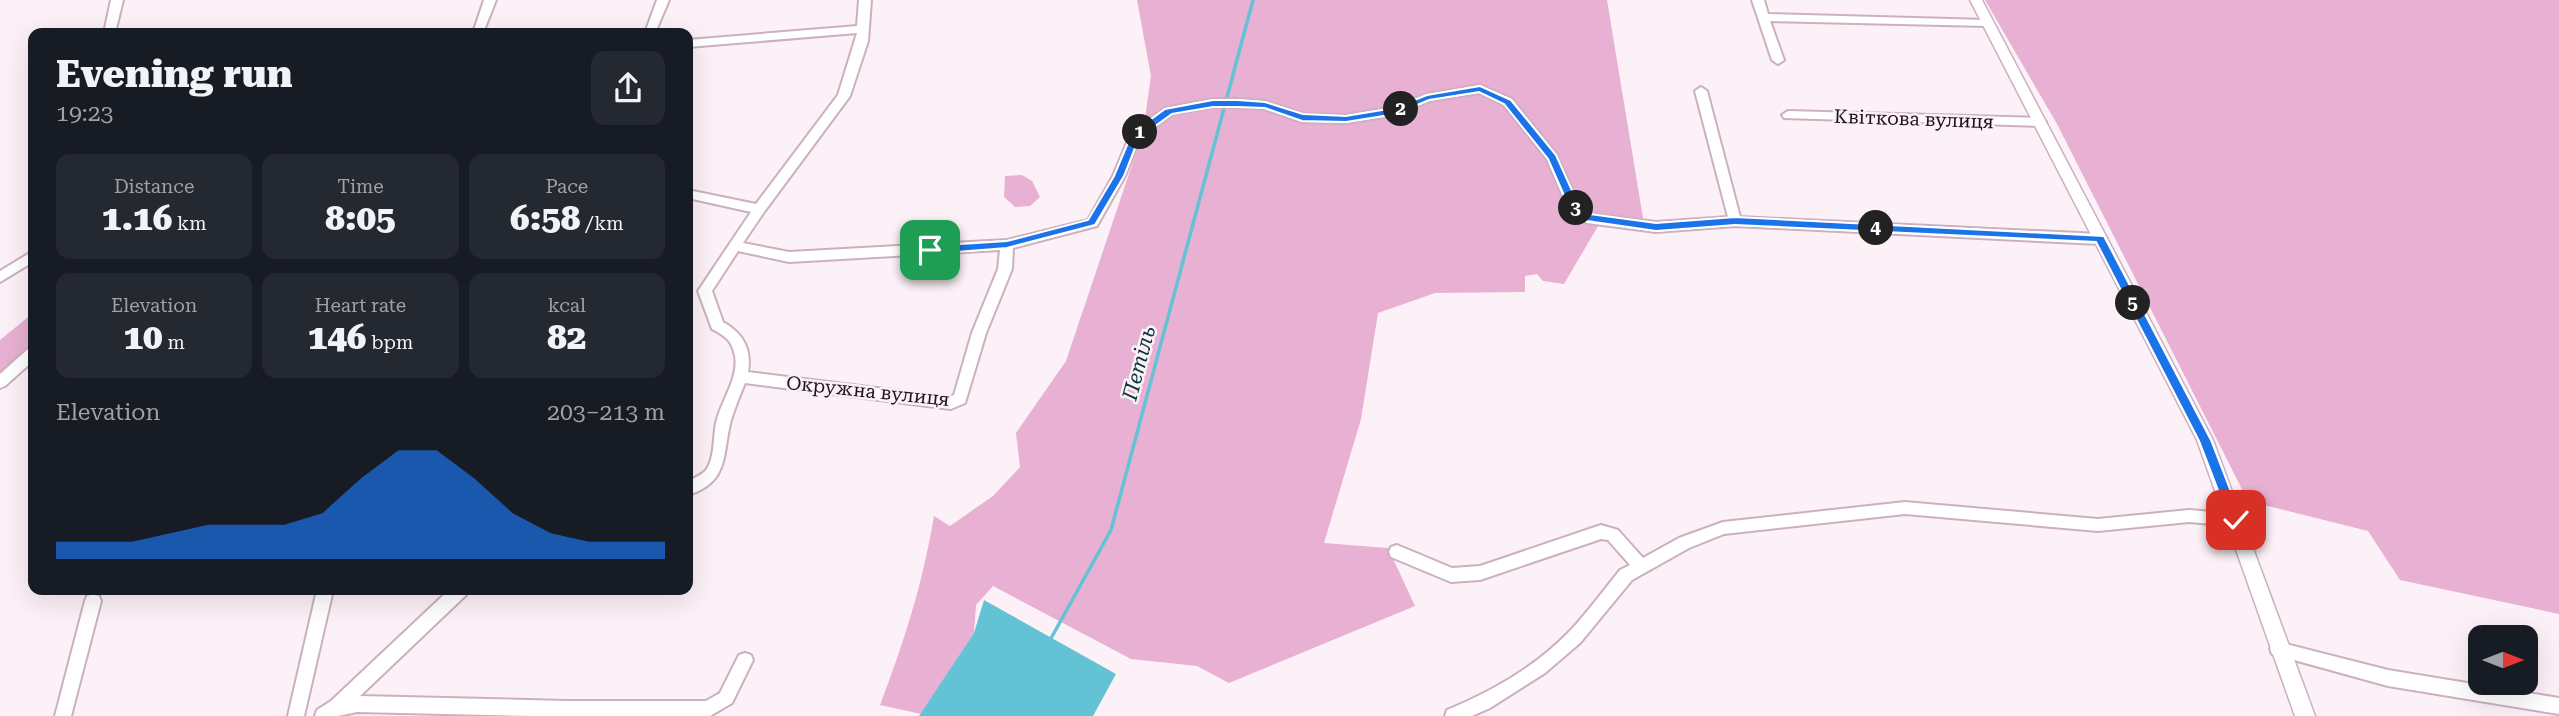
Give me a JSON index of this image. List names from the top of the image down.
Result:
{
  "streets": {
    "street": ["Квіткова вулиця", "Окружна вулиця"]
  },
  "water": ["Петіль"],
  "north": "right",
  "page": {
    "heading": ["Evening run", "19:23"],
    "pins": [
      "2",
      "1",
      "3",
      "4",
      "5"
    ],
    "stats": [
      ["Distance", "1.16 km"],
      ["Time", "8:05"],
      ["Pace", "6:58 /km"],
      ["Elevation", "10 m"],
      ["Heart rate", "146 bpm"],
      ["kcal", "82"]
    ],
    "chart": ["Elevation", "203–213 m"]
  }
}
